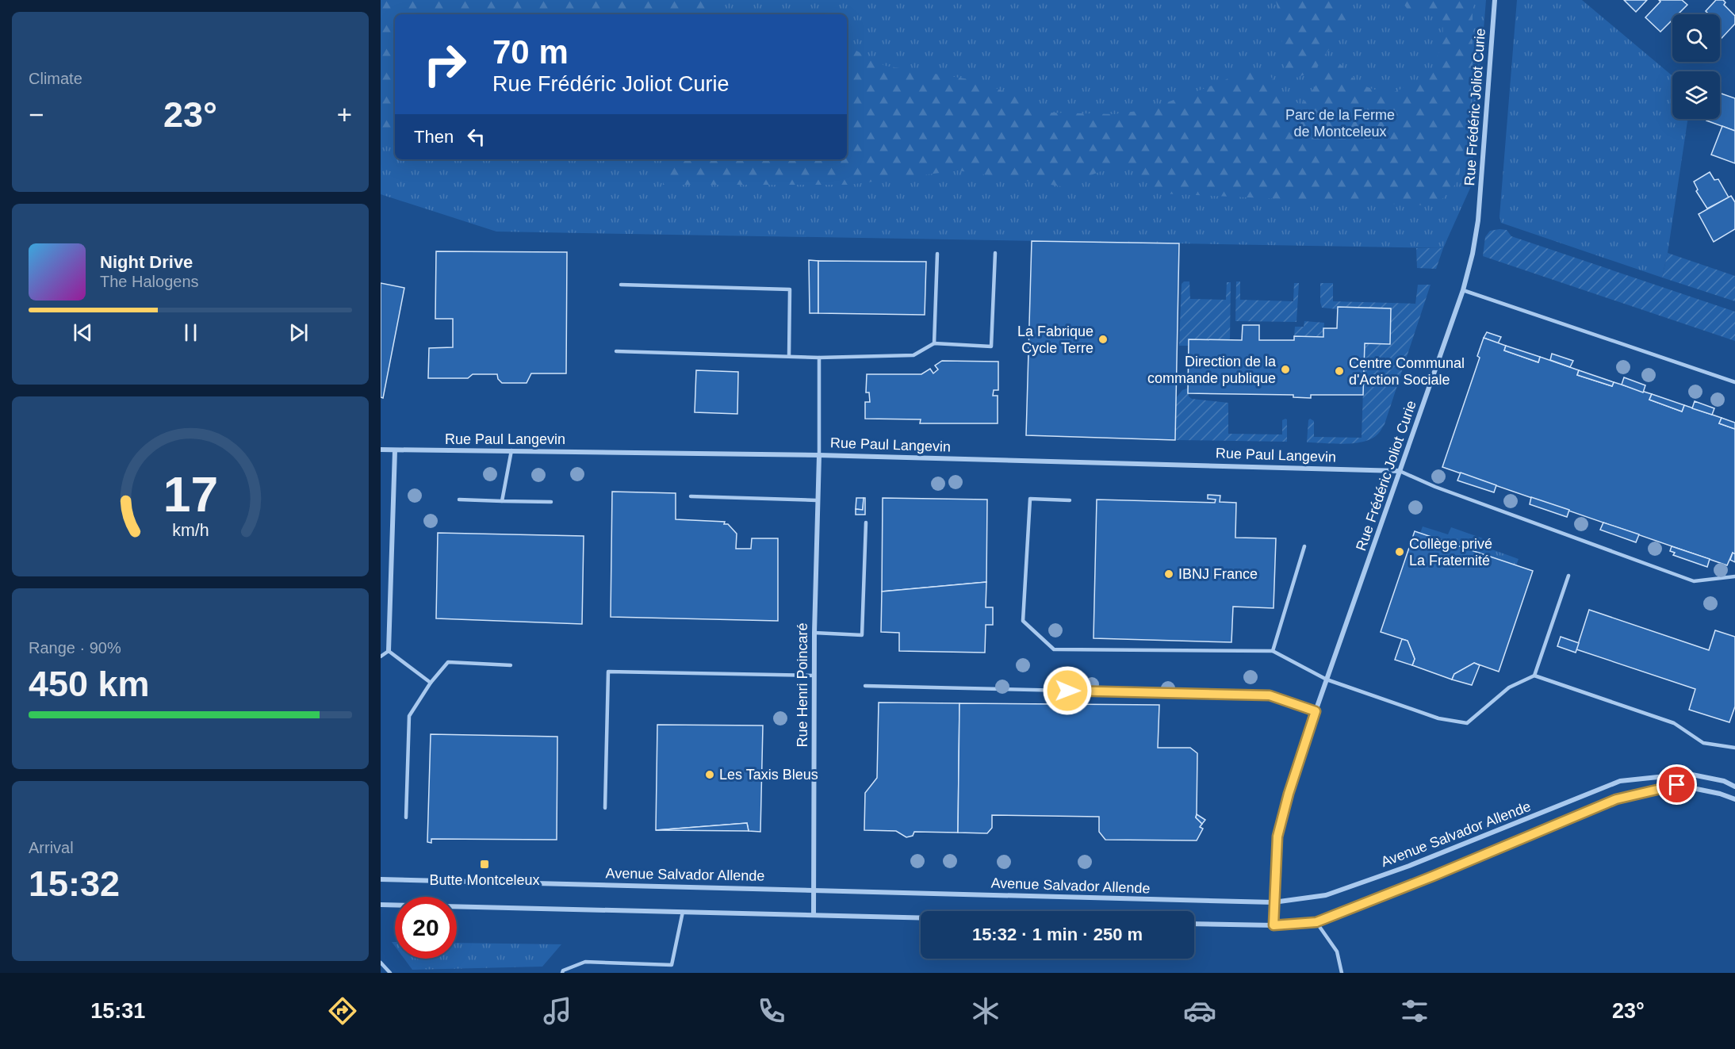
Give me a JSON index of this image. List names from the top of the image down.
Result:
{
  "streets": {
    "street": [
      "Rue Frédéric Joliot Curie",
      "Rue Paul Langevin",
      "Rue Henri Poincaré",
      "Avenue Salvador Allende"
    ]
  },
  "crossings": [
    ["Rue Frédéric Joliot Curie", "Rue Paul Langevin"],
    ["Rue Frédéric Joliot Curie", "Avenue Salvador Allende"],
    ["Rue Paul Langevin", "Rue Henri Poincaré"],
    ["Rue Henri Poincaré", "Avenue Salvador Allende"]
  ],
  "parks": ["Parc de la Ferme de Montceleux"],
  "places": {
    "other": [
      "La Fabrique Cycle Terre",
      "Direction de la commande publique",
      "Centre Communal d'Action Sociale",
      "Collège privé La Fraternité",
      "IBNJ France",
      "Les Taxis Bleus"
    ],
    "transit": ["Butte Montceleux"]
  },
  "page": {
    "tile": [
      "Climate",
      ["Range · 90%", "450 km"],
      ["Arrival", "15:32"]
    ],
    "turn": ["70 m", "Rue Frédéric Joliot Curie"],
    "heat": ["−", "23°", "+"],
    "then": "Then",
    "song": ["Night Drive", "The Halogens"],
    "limit": "20",
    "trip": "15:32 · 1 min · 250 m",
    "tabs": ["15:31", "23°"],
    "gauge": ["17", "km/h"]
  }
}
